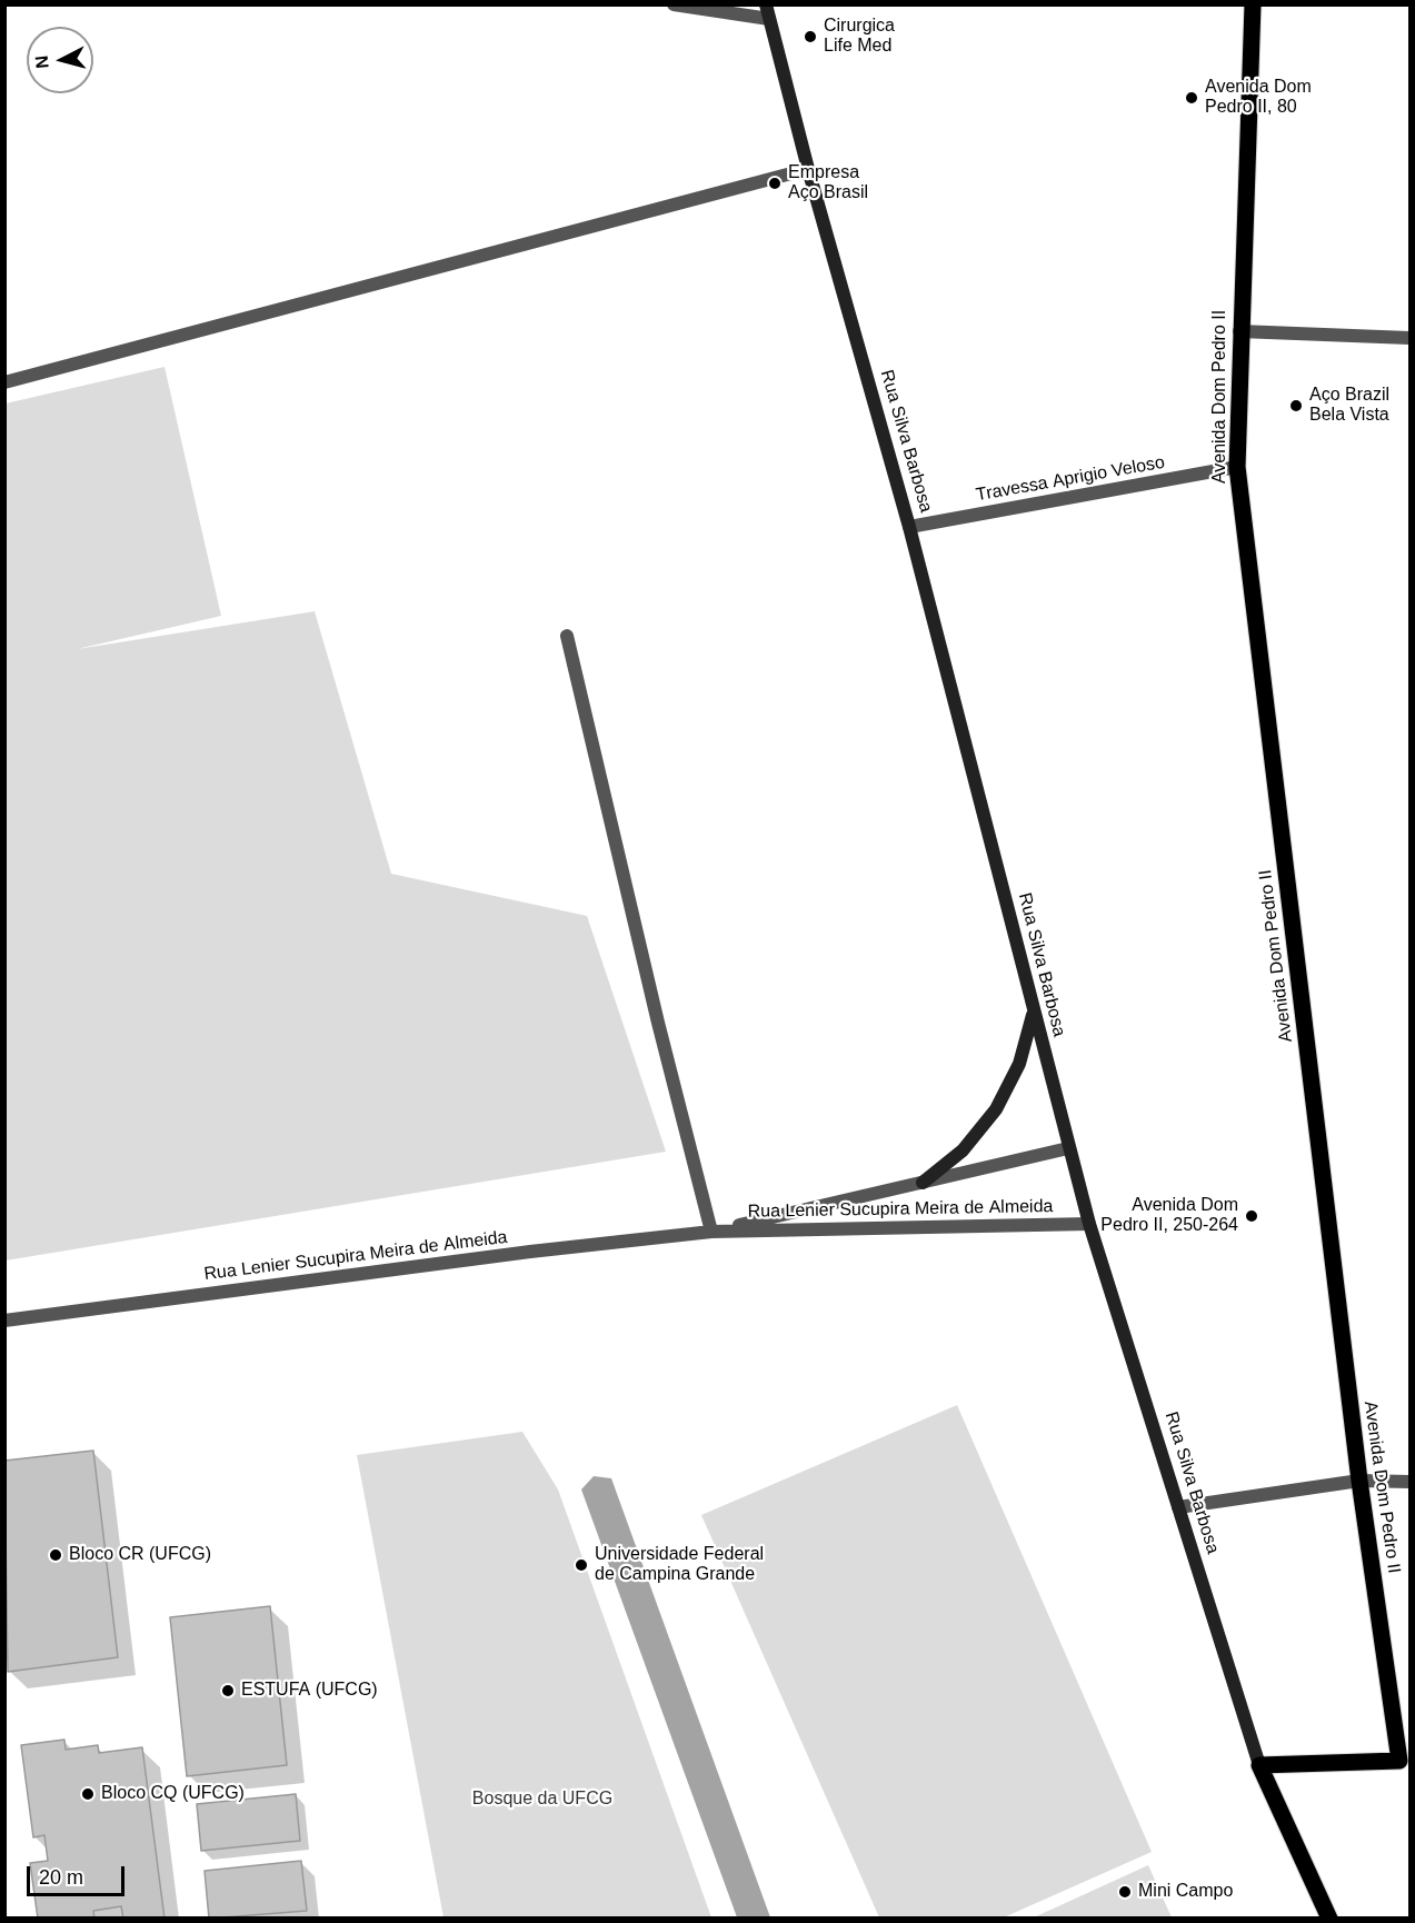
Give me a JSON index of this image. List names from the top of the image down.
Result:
{
  "streets": {
    "main road": ["Avenida Dom Pedro II", "Rua Silva Barbosa"],
    "street": ["Travessa Aprigio Veloso", "Rua Lenier Sucupira Meira de Almeida"]
  },
  "crossings": [
    ["Avenida Dom Pedro II", "Rua Silva Barbosa"],
    ["Avenida Dom Pedro II", "Travessa Aprigio Veloso"],
    ["Rua Silva Barbosa", "Travessa Aprigio Veloso"],
    ["Rua Silva Barbosa", "Rua Lenier Sucupira Meira de Almeida"]
  ],
  "parks": ["Bosque da UFCG"],
  "places": [
    "Cirurgica Life Med",
    "Avenida Dom Pedro II, 80",
    "Empresa Aço Brasil",
    "Aço Brazil Bela Vista",
    "Avenida Dom Pedro II, 250-264",
    "Bloco CR (UFCG)",
    "Universidade Federal de Campina Grande",
    "ESTUFA (UFCG)",
    "Bloco CQ (UFCG)",
    "Mini Campo"
  ],
  "scale_bar": "20 m",
  "north": "left"
}
